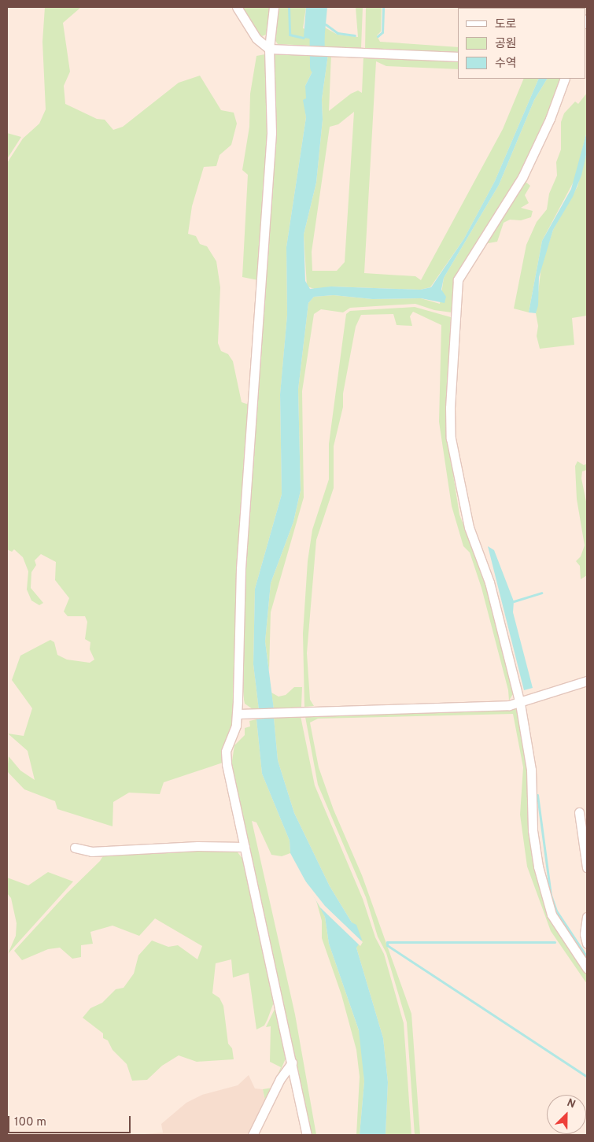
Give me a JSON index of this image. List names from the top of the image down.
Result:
{
  "legend": ["도로", "공원", "수역"],
  "scale_bar": "100 m",
  "north": "top right"
}
